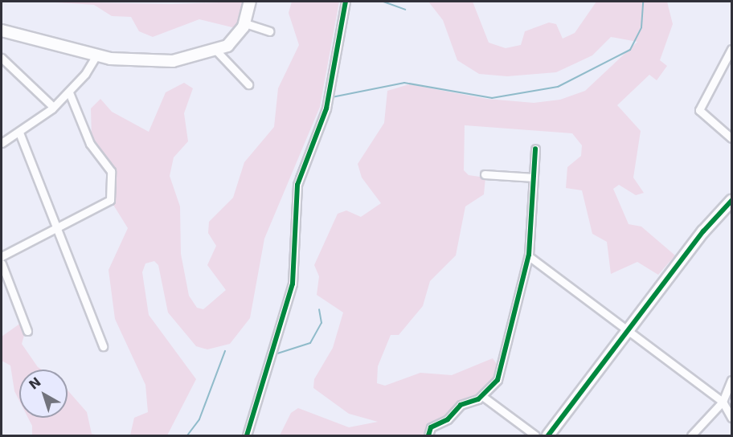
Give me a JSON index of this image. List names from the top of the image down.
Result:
{
  "north": "top left"
}
